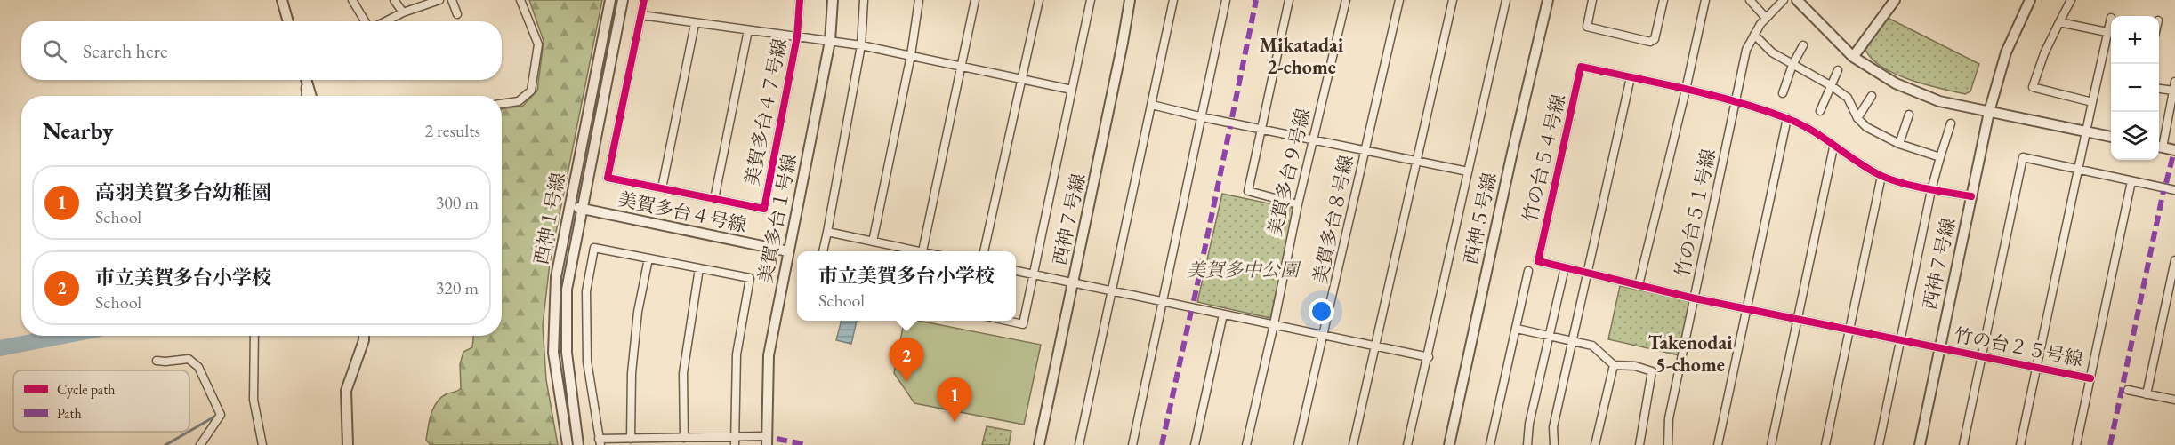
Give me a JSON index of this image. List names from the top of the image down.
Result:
{
  "streets": {
    "street": [
      "美賀多台４７号線",
      "竹の台５４号線",
      "美賀多台９号線",
      "美賀多台４号線",
      "竹の台５１号線",
      "西神１号線",
      "美賀多台１号線",
      "西神５号線",
      "西神７号線",
      "美賀多台８号線",
      "竹の台２５号線"
    ]
  },
  "crossings": [
    ["竹の台５４号線", "竹の台５１号線"],
    ["竹の台５４号線", "西神７号線"],
    ["竹の台５４号線", "竹の台２５号線"],
    ["美賀多台４号線", "西神１号線"],
    ["美賀多台４号線", "美賀多台１号線"],
    ["西神７号線", "竹の台２５号線"]
  ],
  "districts": ["Mikatadai 2-chome", "Takenodai 5-chome"],
  "parks": ["美賀多中公園"],
  "legend": ["Cycle path", "Path"],
  "page": {
    "map_buttons": ["+", "−"],
    "search": "Search here",
    "heading": ["Nearby", "2 results"],
    "list": [
      {
        "mark": "1",
        "name": "高羽美賀多台幼稚園",
        "note": "School",
        "value": "300 m"
      },
      {
        "mark": "2",
        "name": "市立美賀多台小学校",
        "note": "School",
        "value": "320 m"
      }
    ],
    "popup": ["市立美賀多台小学校", "School"],
    "pins": ["2", "1"]
  }
}
